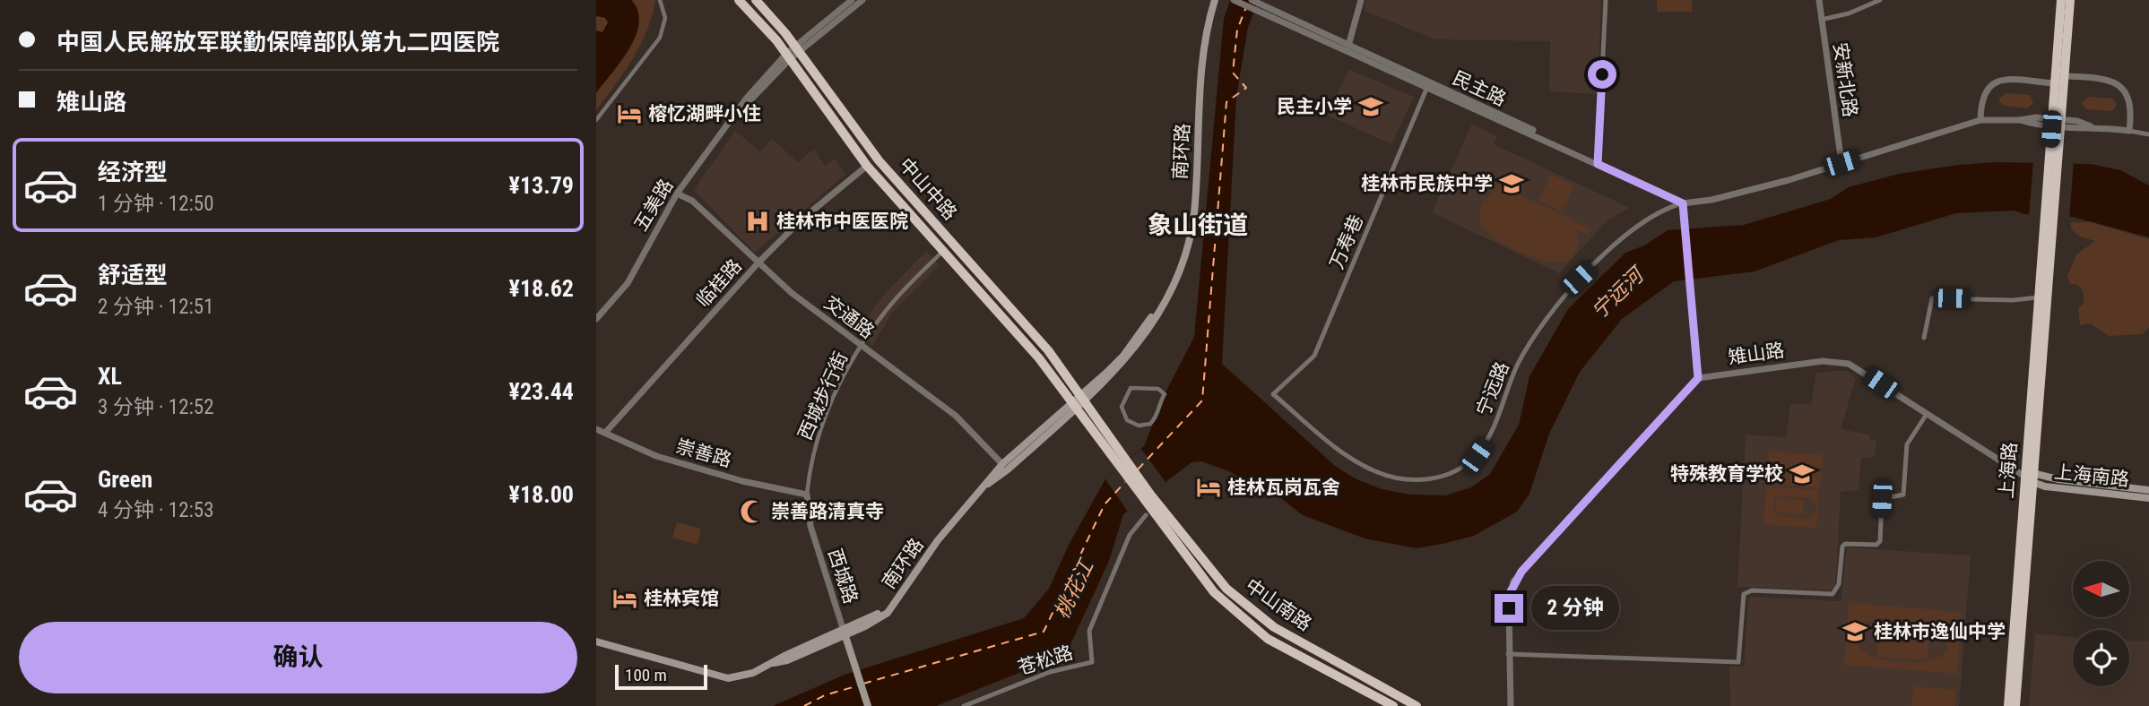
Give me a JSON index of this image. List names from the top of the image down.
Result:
{
  "streets": {
    "highway": ["中山中路", "上海路", "中山南路"],
    "main road": ["南环路", "上海南路", "西城路"],
    "street": [
      "安新北路",
      "民主路",
      "五美路",
      "万寿巷",
      "临桂路",
      "交通路",
      "雉山路",
      "宁远路",
      "西城步行街",
      "崇善路",
      "苍松路"
    ]
  },
  "crossings": [
    ["民主路", "万寿巷"],
    ["民主路", "宁远路"],
    ["南环路", "中山中路"],
    ["南环路", "交通路"],
    ["南环路", "西城路"],
    ["中山中路", "五美路"],
    ["中山中路", "临桂路"],
    ["五美路", "交通路"],
    ["万寿巷", "宁远路"],
    ["临桂路", "交通路"],
    ["临桂路", "崇善路"],
    ["交通路", "西城步行街"],
    ["雉山路", "上海路"],
    ["雉山路", "上海南路"],
    ["西城步行街", "崇善路"],
    ["西城步行街", "西城路"],
    ["崇善路", "西城路"],
    ["上海路", "上海南路"]
  ],
  "districts": ["象山街道"],
  "water": ["宁远河", "桃花江"],
  "places": {
    "school or university": [
      "民主小学",
      "桂林市民族中学",
      "特殊教育学校",
      "桂林市逸仙中学"
    ],
    "hotel": ["榕忆湖畔小住", "桂林瓦岗瓦舍", "桂林宾馆"],
    "hospital": ["桂林市中医医院"],
    "mosque": ["崇善路清真寺"]
  },
  "scale_bar": "100 m",
  "north": "left",
  "page": {
    "banner": ["中国人民解放军联勤保障部队第九二四医院", "雉山路"],
    "list": [
      {
        "name": "经济型",
        "note": "1 分钟 · 12:50",
        "value": "¥13.79"
      },
      {
        "name": "舒适型",
        "note": "2 分钟 · 12:51",
        "value": "¥18.62"
      },
      {
        "name": "XL",
        "note": "3 分钟 · 12:52",
        "value": "¥23.44"
      },
      {
        "name": "Green",
        "note": "4 分钟 · 12:53",
        "value": "¥18.00"
      }
    ],
    "bubble": "2 分钟",
    "buttons": "确认",
    "scale": "100 m"
  }
}
